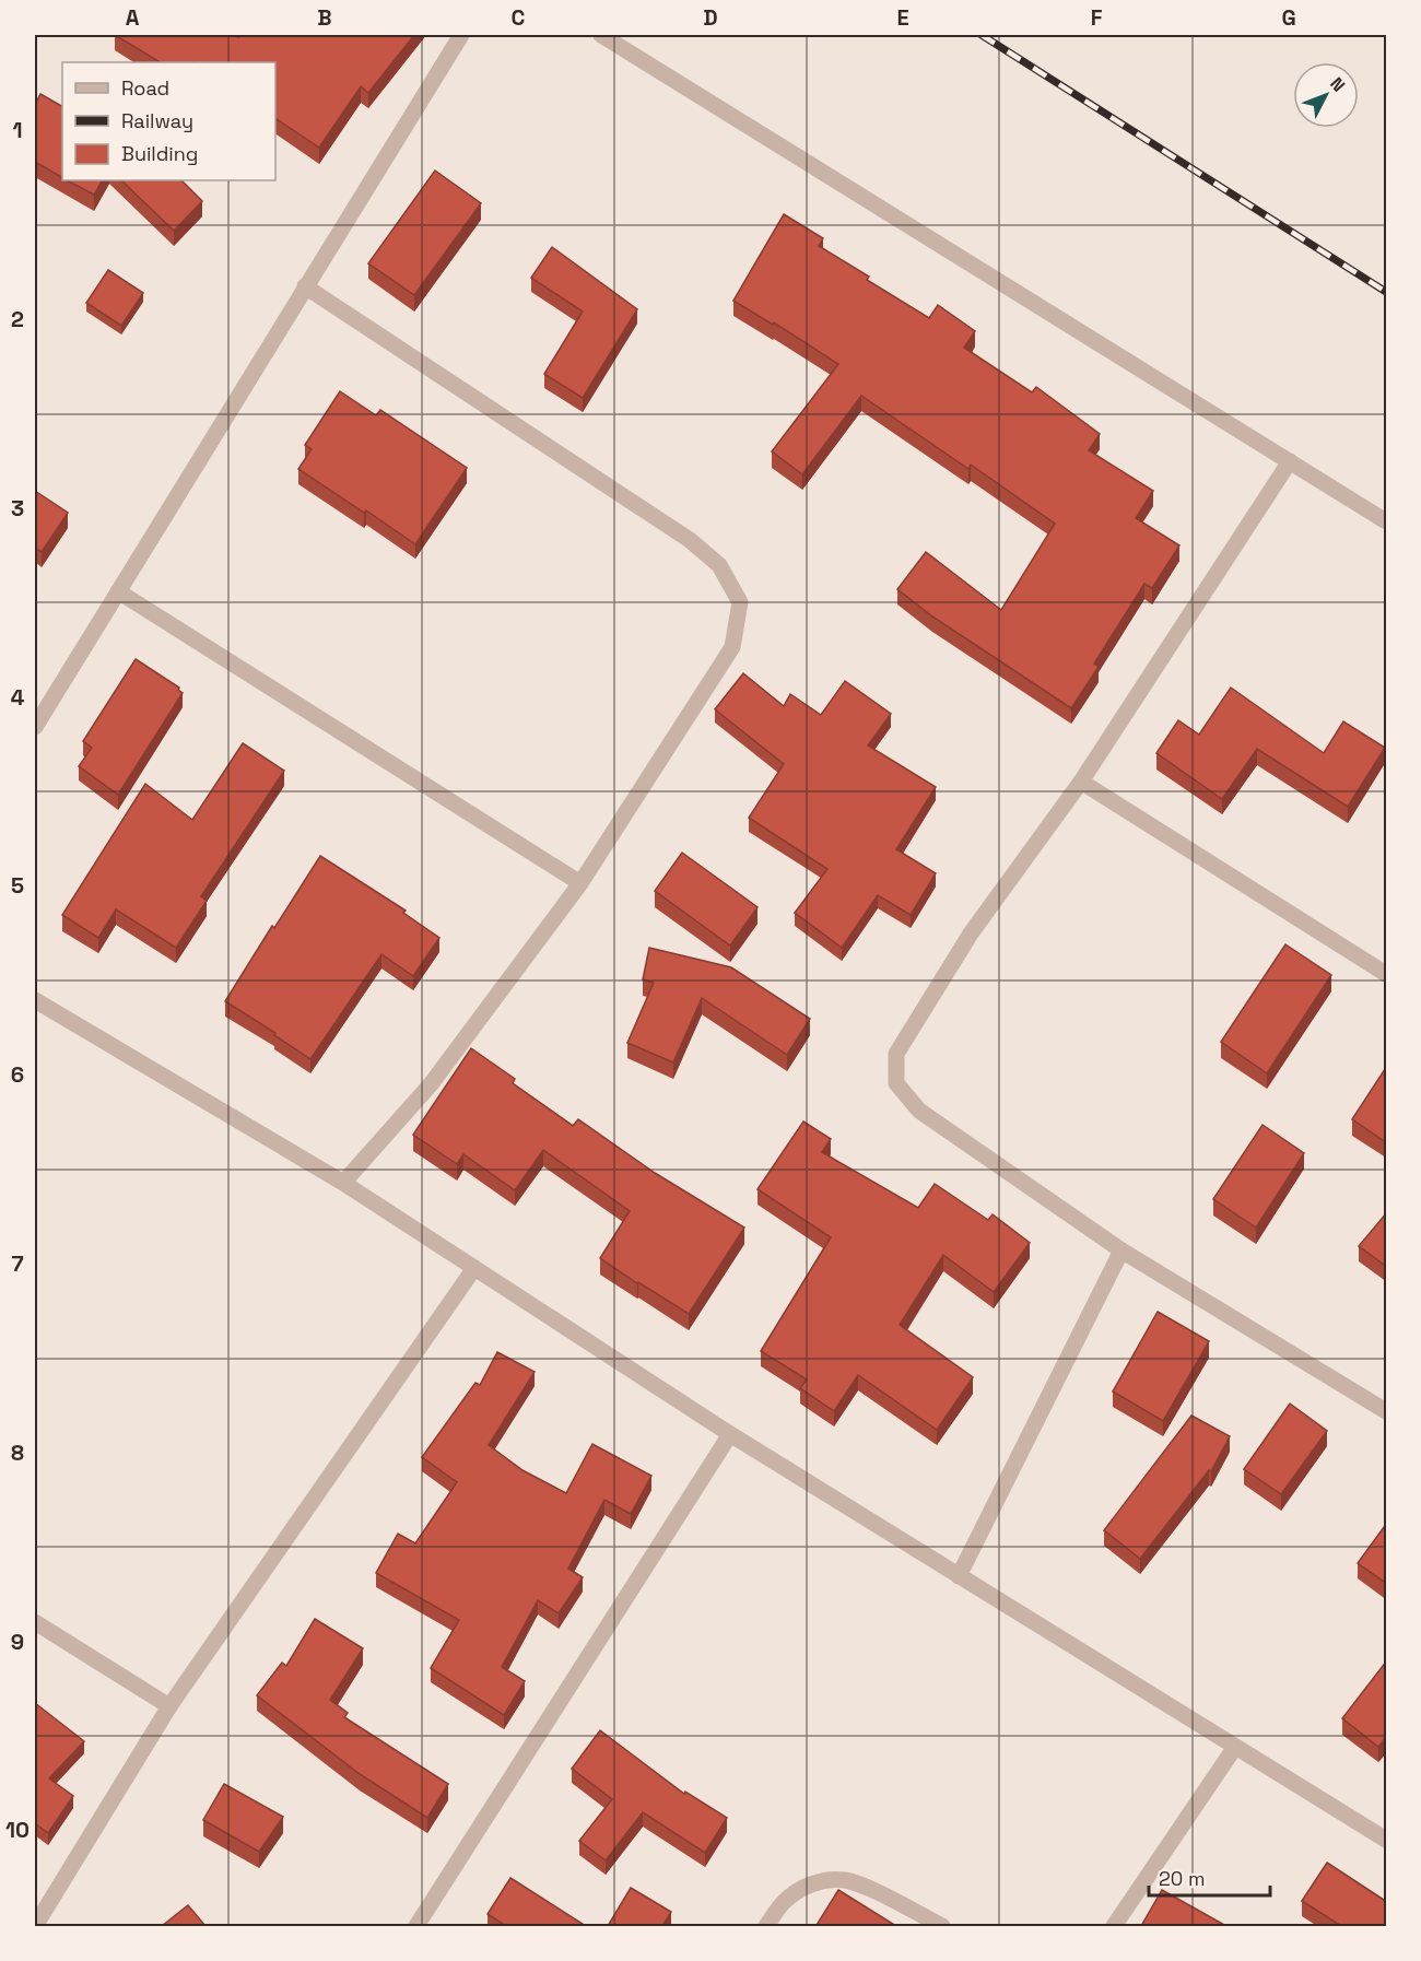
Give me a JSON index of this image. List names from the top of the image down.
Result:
{
  "legend": ["Road", "Railway", "Building"],
  "scale_bar": "20 m",
  "north": "top right",
  "grid": {
    "columns": [
      "A",
      "B",
      "C",
      "D",
      "E",
      "F",
      "G"
    ],
    "rows": [
      "1",
      "2",
      "3",
      "4",
      "5",
      "6",
      "7",
      "8",
      "9",
      "10"
    ]
  }
}
